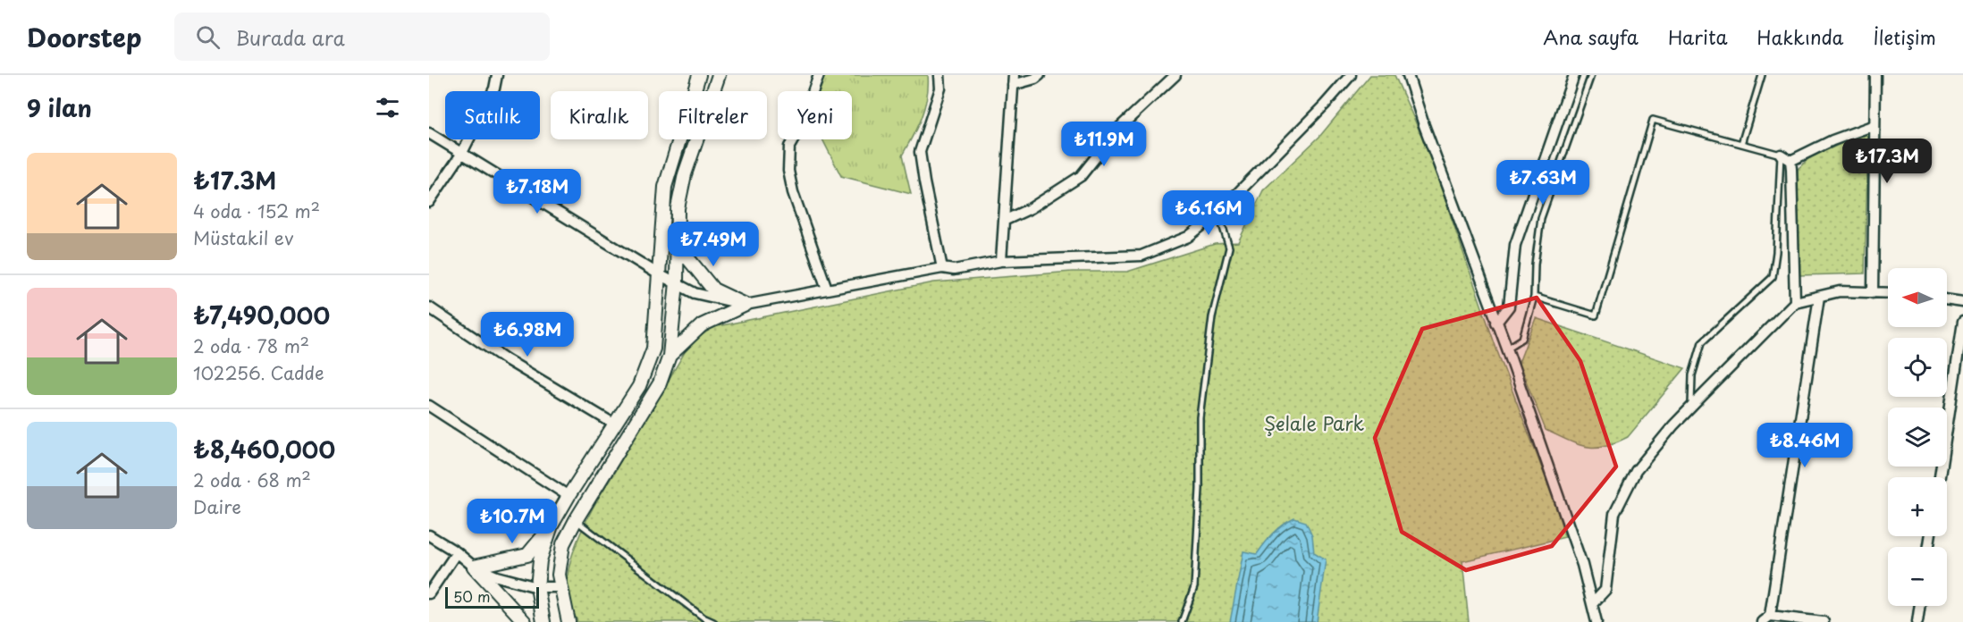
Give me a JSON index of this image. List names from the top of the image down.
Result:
{
  "parks": ["Şelale Park"],
  "scale_bar": "50 m",
  "north": "left",
  "page": {
    "header": "Doorstep",
    "search": "Burada ara",
    "nav": [
      "Ana sayfa",
      "Harita",
      "Hakkında",
      "İletişim"
    ],
    "heading": "9 ilan",
    "chip": [
      "Satılık",
      "Kiralık",
      "Filtreler",
      "Yeni"
    ],
    "price": [
      "₺11.9M",
      "₺17.3M",
      "₺7.63M",
      "₺7.18M",
      "₺6.16M",
      "₺7.49M",
      "₺6.98M",
      "₺8.46M",
      "₺10.7M"
    ],
    "list": [
      {
        "name": "₺17.3M",
        "note": "4 oda · 152 m² · Müstakil ev"
      },
      {
        "name": "₺7,490,000",
        "note": "2 oda · 78 m² · 102256. Cadde"
      },
      {
        "name": "₺8,460,000",
        "note": "2 oda · 68 m² · Daire"
      }
    ],
    "map_buttons": ["+", "−"],
    "scale": "50 m"
  }
}
